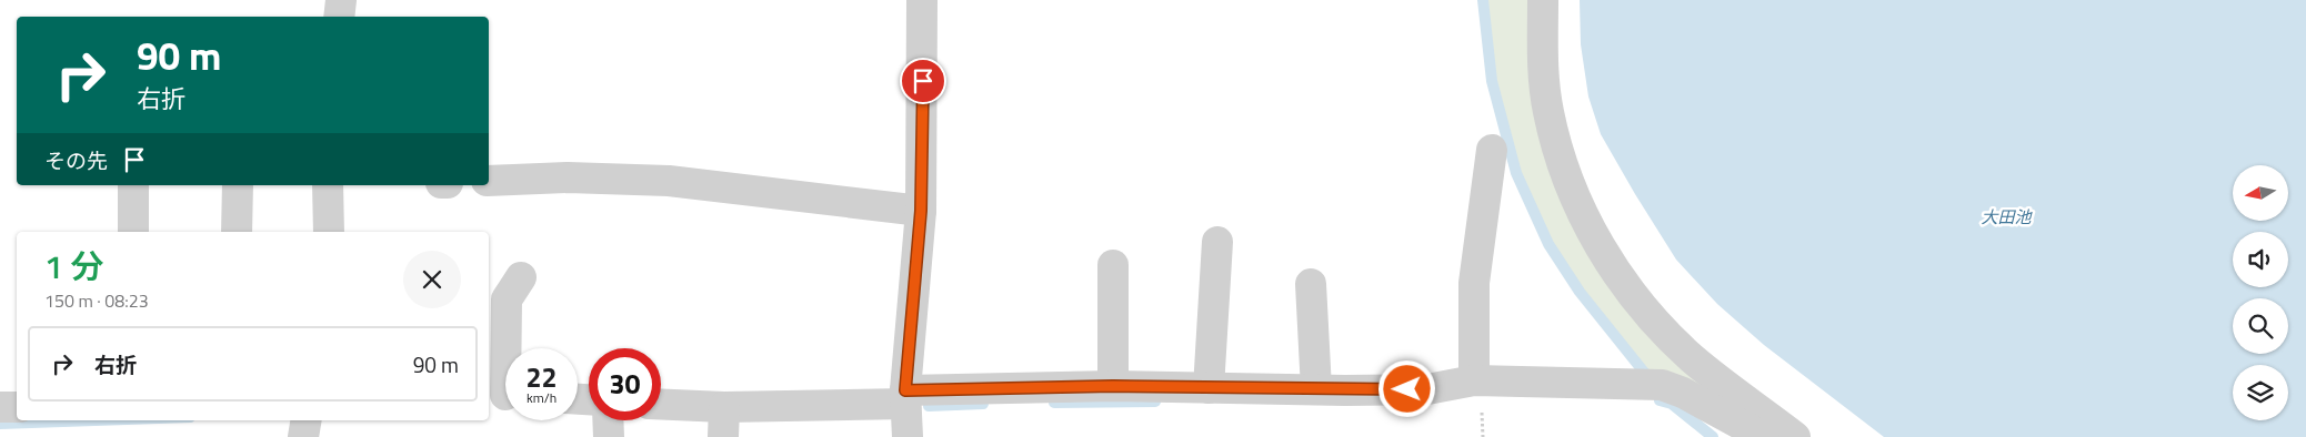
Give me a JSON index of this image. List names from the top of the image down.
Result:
{
  "water": ["大田池"],
  "north": "left",
  "page": {
    "turn": ["90 m", "右折"],
    "then": "その先",
    "heading": ["1 分", "150 m · 08:23"],
    "list": [
      {
        "name": "右折",
        "value": "90 m"
      }
    ],
    "speed": "22 km/h",
    "limit": "30"
  }
}
